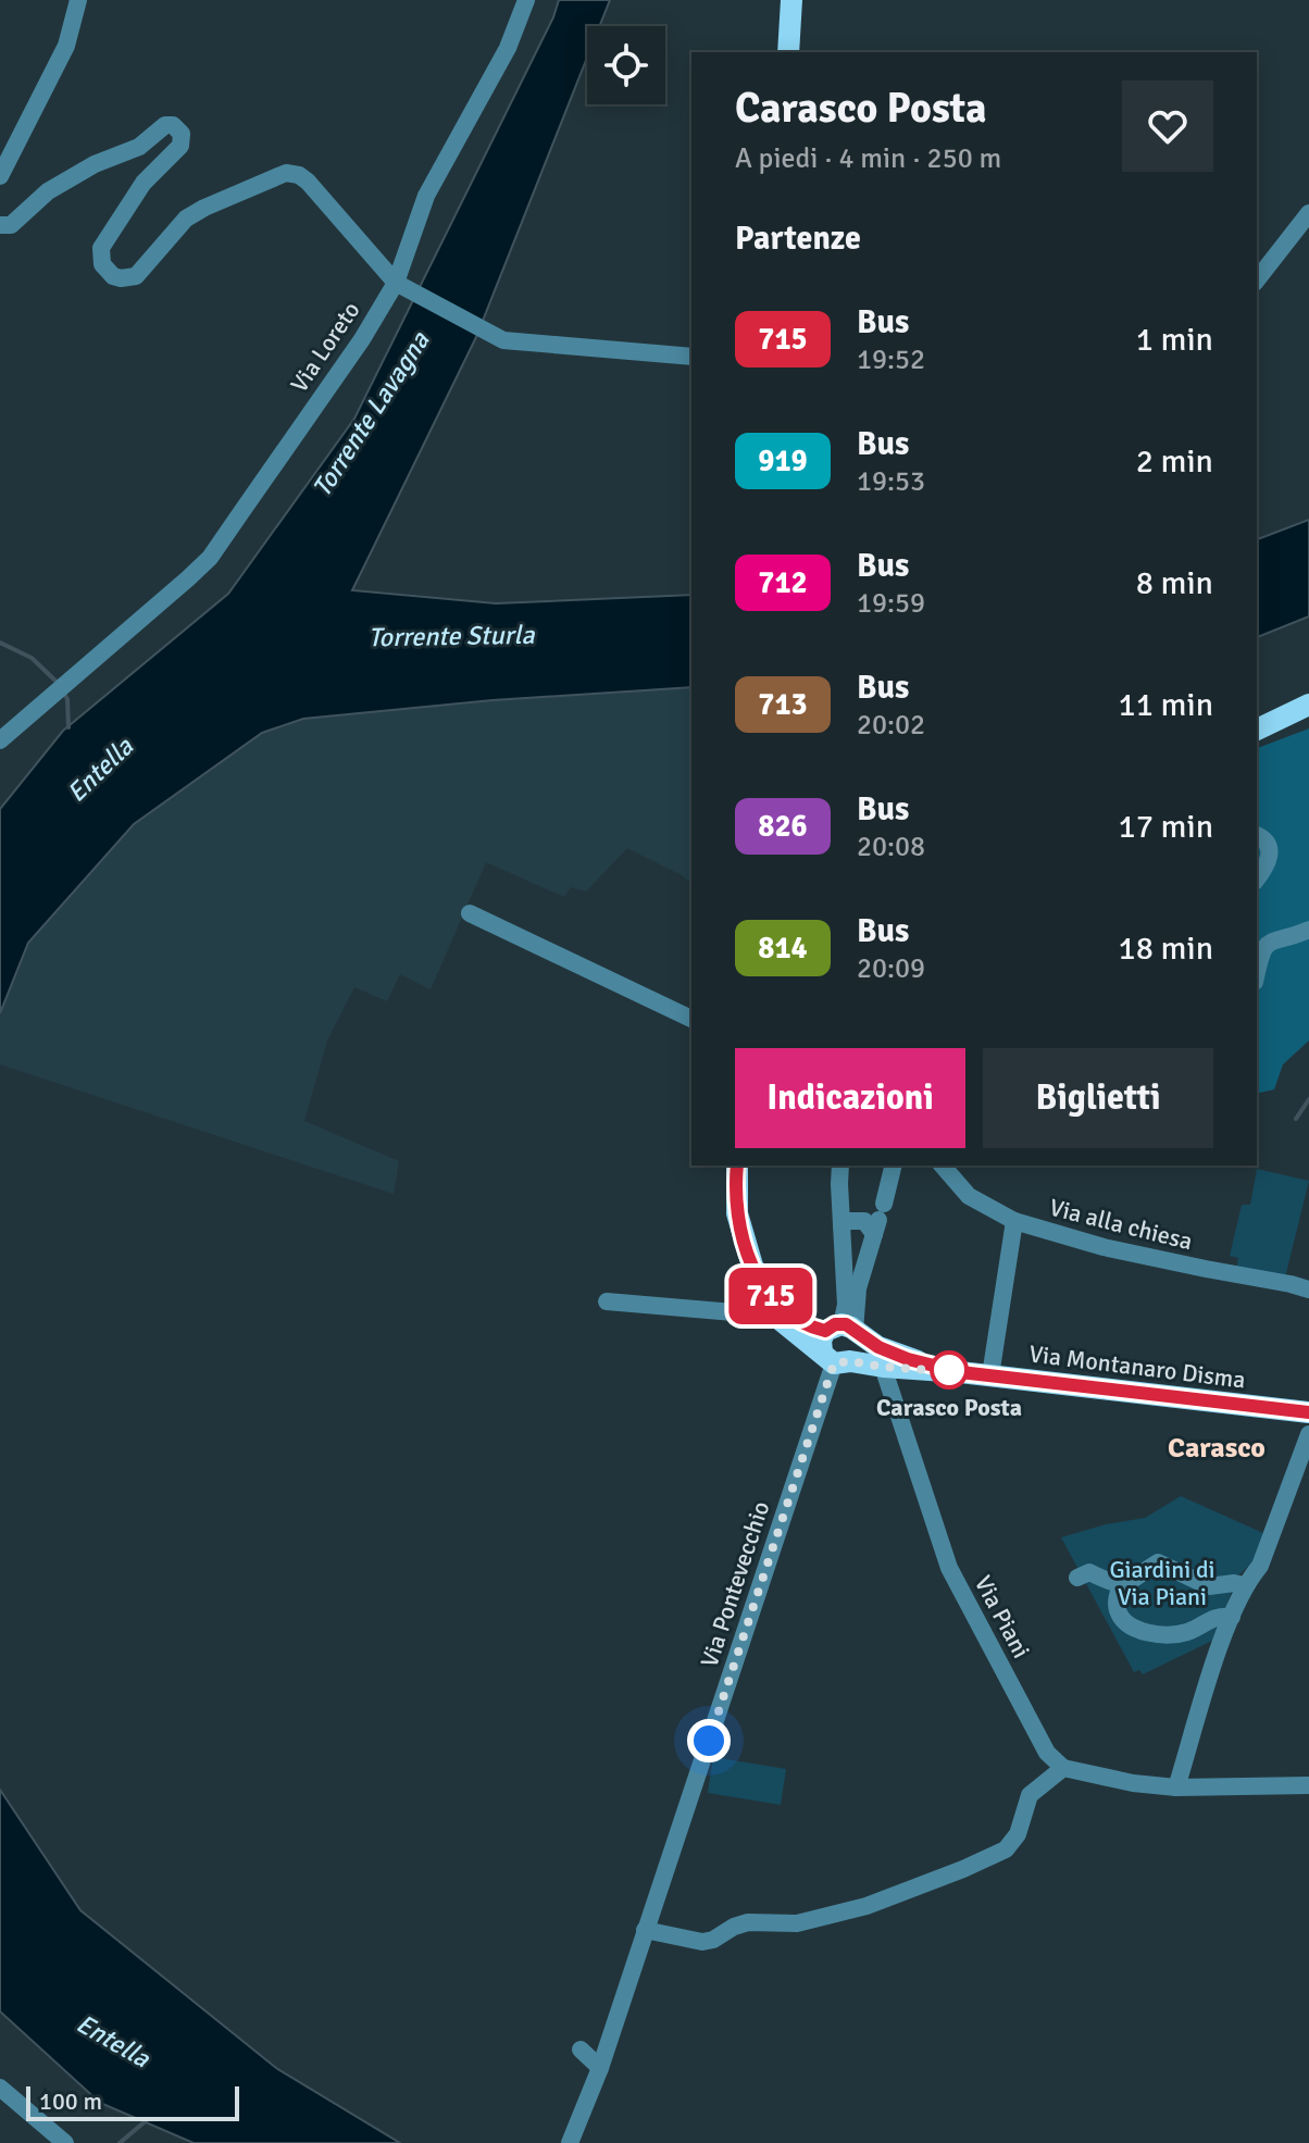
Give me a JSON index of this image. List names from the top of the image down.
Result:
{
  "streets": {
    "main road": ["Via Montanaro Disma"],
    "street": [
      "Via Loreto",
      "Via alla chiesa",
      "Via Pontevecchio",
      "Via Piani"
    ]
  },
  "crossings": [
    ["Via Montanaro Disma", "Via Pontevecchio"],
    ["Via Montanaro Disma", "Via Piani"]
  ],
  "districts": ["Carasco"],
  "water": ["Torrente Lavagna", "Torrente Sturla", "Entella"],
  "parks": ["Giardini di Via Piani"],
  "places": ["Carasco Posta"],
  "lines": ["bus line 715"],
  "scale_bar": "100 m",
  "page": {
    "on_map": "715",
    "heading": [
      ["Carasco Posta", "A piedi · 4 min · 250 m"],
      "Partenze"
    ],
    "list": [
      {
        "mark": "715",
        "name": "Bus",
        "note": "19:52",
        "value": "1 min"
      },
      {
        "mark": "919",
        "name": "Bus",
        "note": "19:53",
        "value": "2 min"
      },
      {
        "mark": "712",
        "name": "Bus",
        "note": "19:59",
        "value": "8 min"
      },
      {
        "mark": "713",
        "name": "Bus",
        "note": "20:02",
        "value": "11 min"
      },
      {
        "mark": "826",
        "name": "Bus",
        "note": "20:08",
        "value": "17 min"
      },
      {
        "mark": "814",
        "name": "Bus",
        "note": "20:09",
        "value": "18 min"
      }
    ],
    "buttons": ["Indicazioni", "Biglietti"],
    "scale": "100 m"
  }
}
